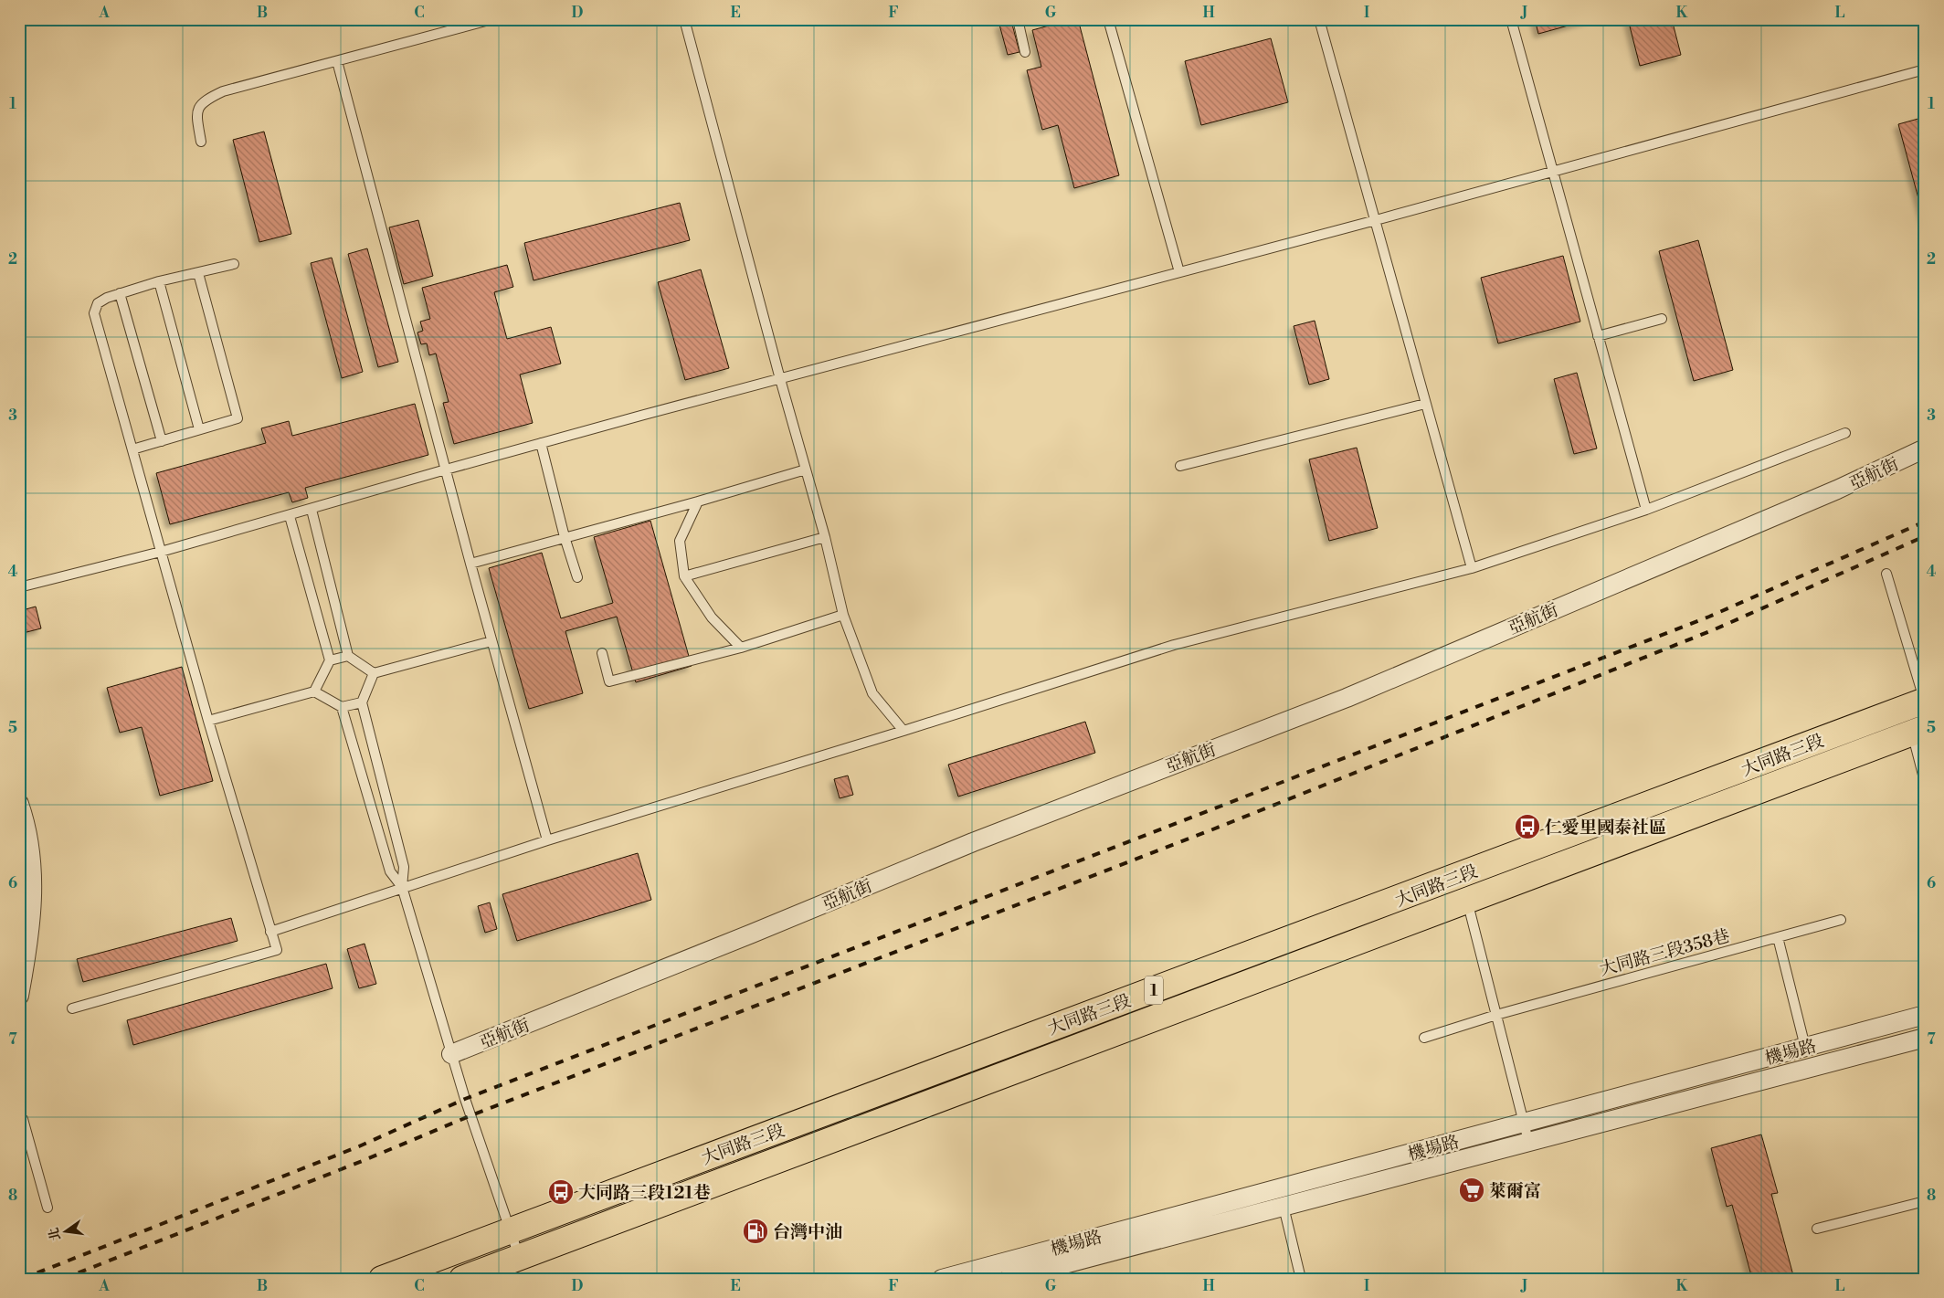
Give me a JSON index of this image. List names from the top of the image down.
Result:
{
  "streets": {
    "main road": ["大同路三段", "1"],
    "street": ["亞航街", "機場路"],
    "lane": ["大同路三段358巷"]
  },
  "places": {
    "bus stop": ["仁愛里國泰社區", "大同路三段121巷"],
    "supermarket": ["萊爾富"],
    "fuel station": ["台灣中油"]
  },
  "north": "left",
  "grid": {
    "columns": [
      "A",
      "B",
      "C",
      "D",
      "E",
      "F",
      "G",
      "H",
      "I",
      "J",
      "K",
      "L"
    ],
    "rows": [
      "1",
      "2",
      "3",
      "4",
      "5",
      "6",
      "7",
      "8"
    ]
  }
}
